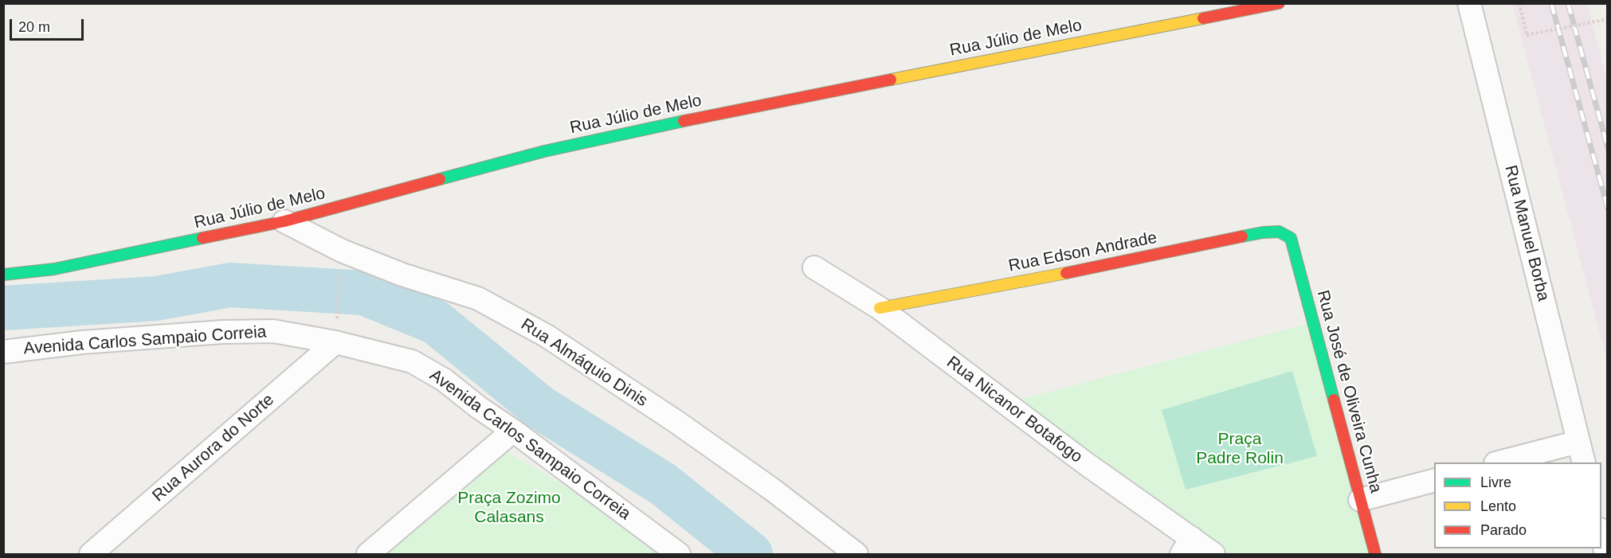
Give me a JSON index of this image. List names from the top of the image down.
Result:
{
  "streets": {
    "street": [
      "Rua Júlio de Melo",
      "Rua Manuel Borba",
      "Rua Edson Andrade",
      "Avenida Carlos Sampaio Correia",
      "Rua Almáquio Dinis",
      "Rua José de Oliveira Cunha",
      "Rua Nicanor Botafogo",
      "Rua Aurora do Norte"
    ]
  },
  "crossings": [
    ["Rua Júlio de Melo", "Rua Almáquio Dinis"],
    ["Rua Edson Andrade", "Rua José de Oliveira Cunha"],
    ["Rua Edson Andrade", "Rua Nicanor Botafogo"],
    ["Avenida Carlos Sampaio Correia", "Rua Aurora do Norte"]
  ],
  "parks": ["Praça Padre Rolin", "Praça Zozimo Calasans"],
  "legend": ["Livre", "Lento", "Parado"],
  "scale_bar": "20 m"
}
